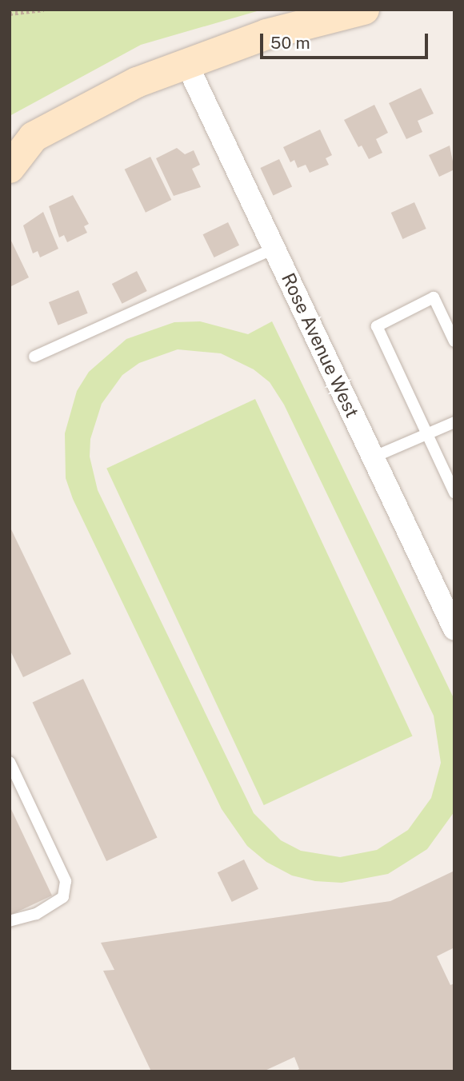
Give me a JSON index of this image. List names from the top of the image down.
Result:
{
  "streets": {
    "street": ["Rose Avenue West"]
  },
  "scale_bar": "50 m"
}
